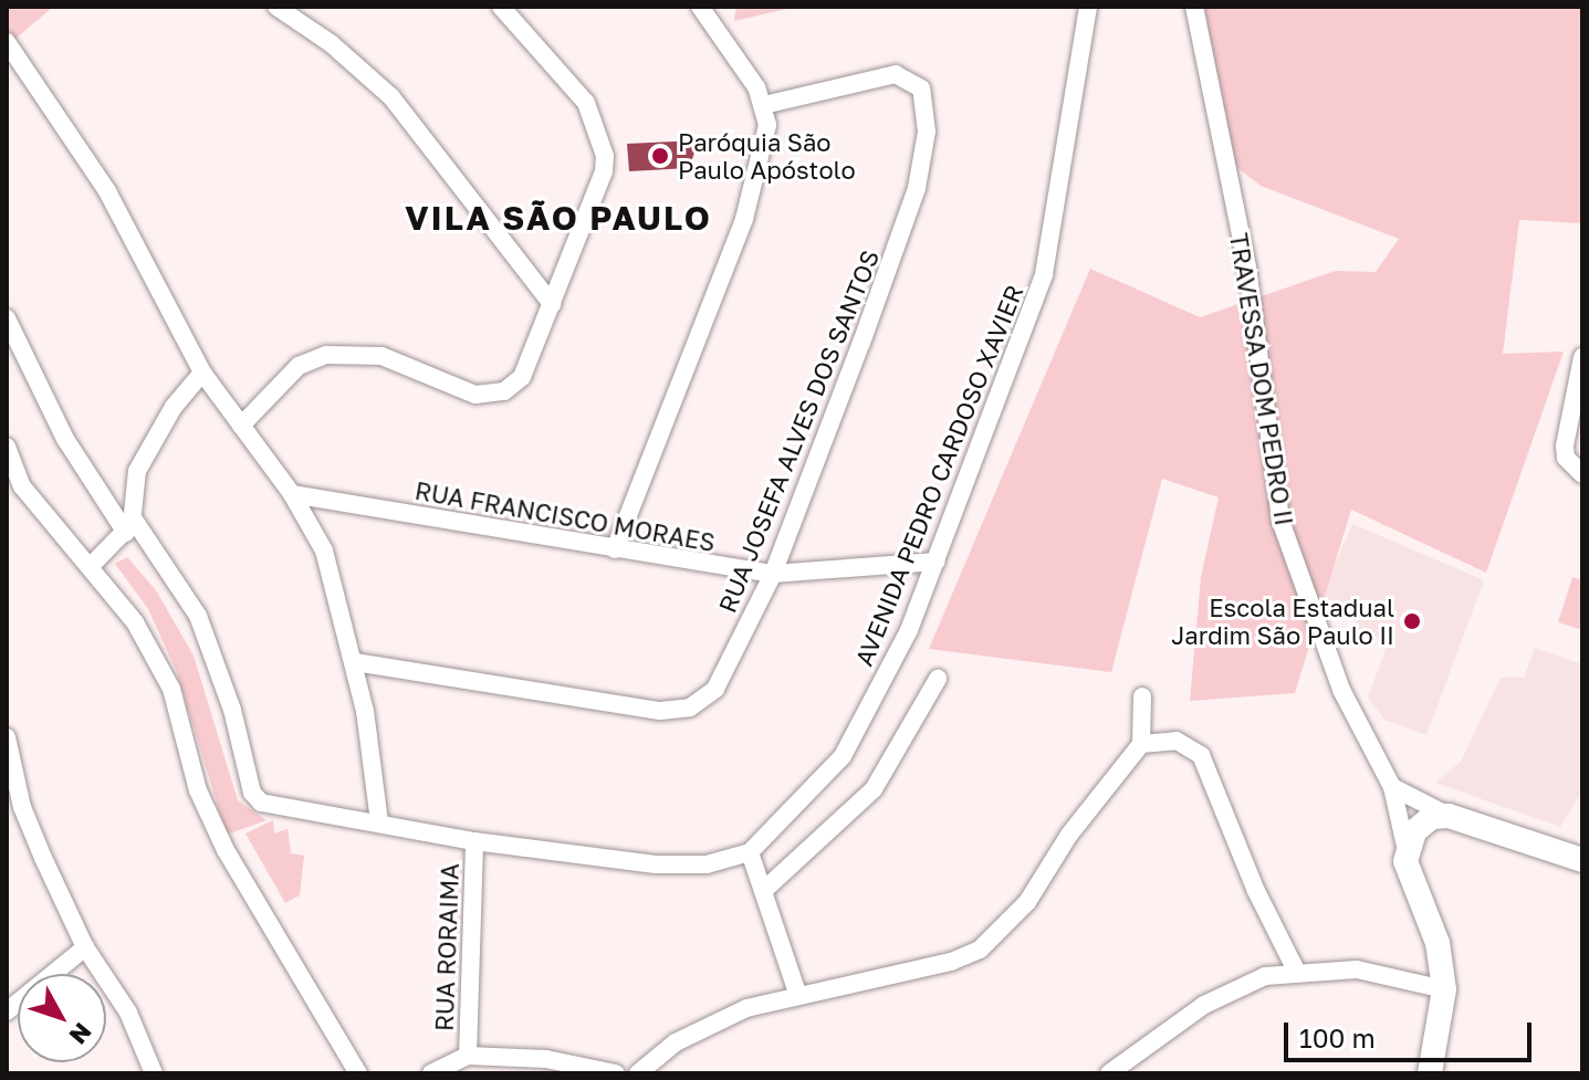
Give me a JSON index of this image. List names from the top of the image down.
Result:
{
  "streets": {
    "street": [
      "TRAVESSA DOM PEDRO II",
      "RUA JOSEFA ALVES DOS SANTOS",
      "AVENIDA PEDRO CARDOSO XAVIER",
      "RUA FRANCISCO MORAES",
      "RUA RORAIMA"
    ]
  },
  "crossings": [
    ["RUA JOSEFA ALVES DOS SANTOS", "RUA FRANCISCO MORAES"],
    ["AVENIDA PEDRO CARDOSO XAVIER", "RUA FRANCISCO MORAES"]
  ],
  "districts": ["VILA SÃO PAULO"],
  "places": ["Paróquia São Paulo Apóstolo", "Escola Estadual Jardim São Paulo II"],
  "scale_bar": "100 m",
  "north": "bottom right"
}
